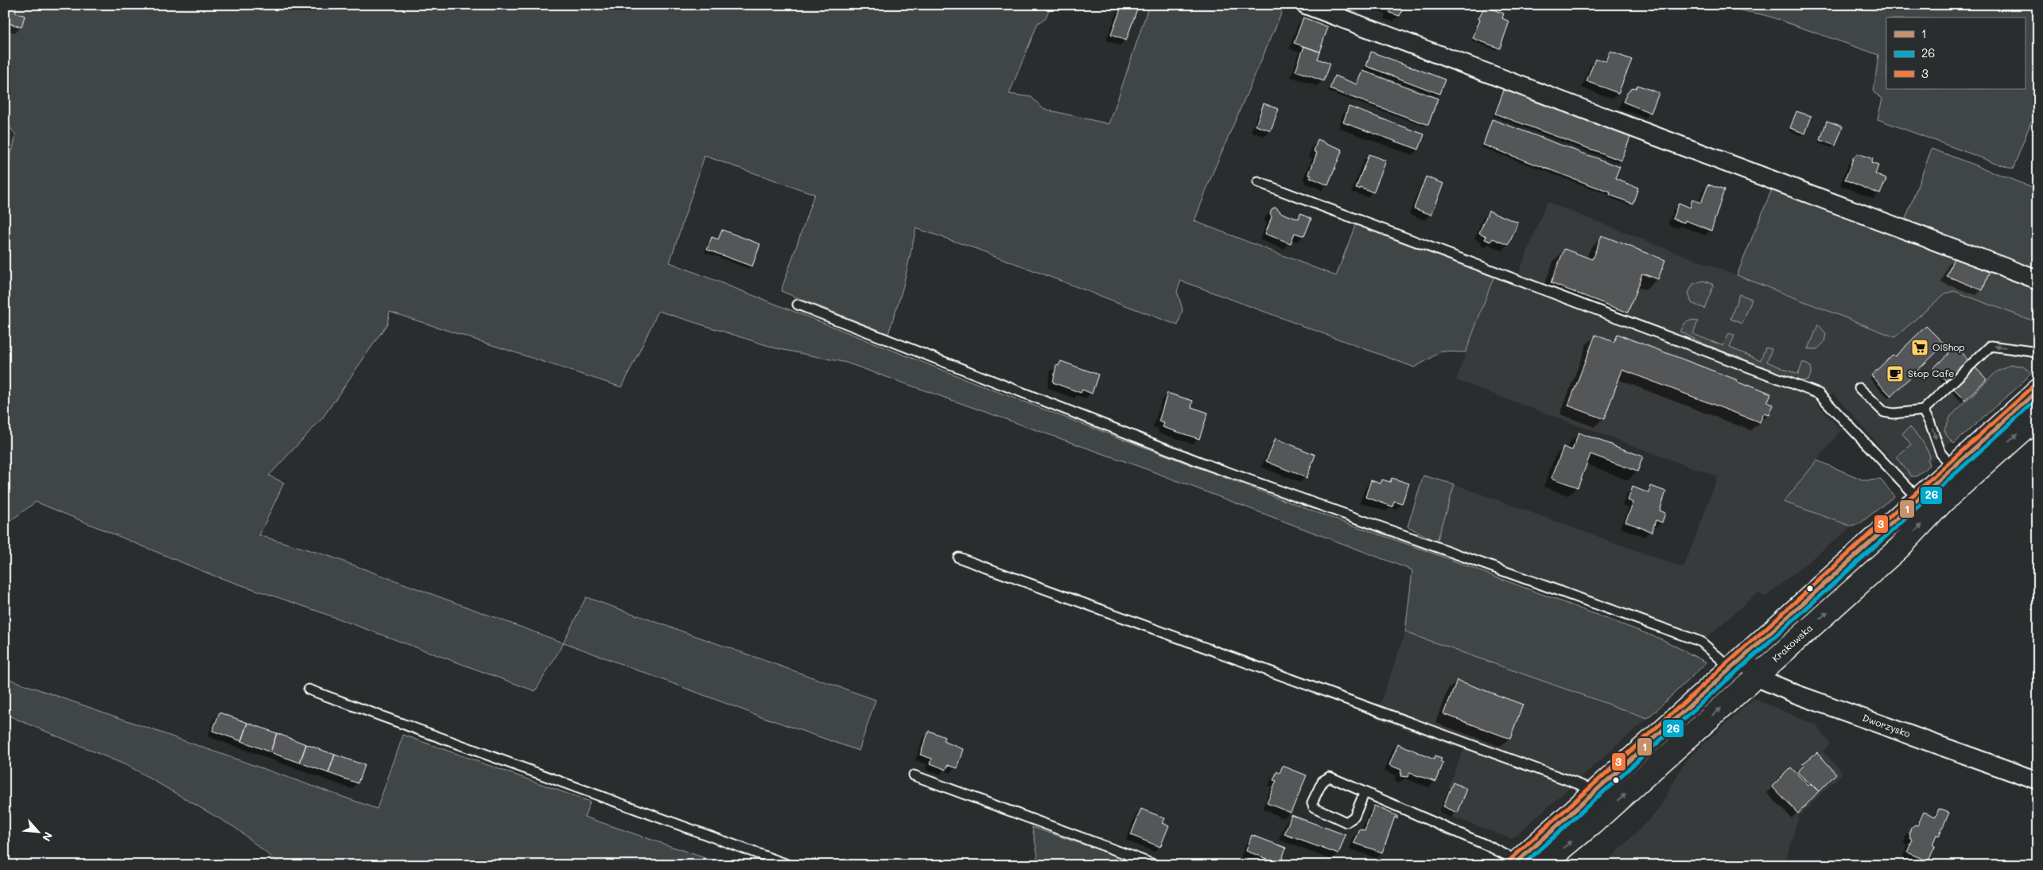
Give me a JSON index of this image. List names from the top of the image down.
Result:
{
  "streets": {
    "main road": ["Krakowska"],
    "street": ["Dworzysko"]
  },
  "crossings": [
    ["Krakowska", "Dworzysko"]
  ],
  "places": {
    "supermarket": ["O!Shop"],
    "cafe": ["Stop Cafe"]
  },
  "lines": ["transit line 3", "transit line 1", "transit line 26"],
  "legend": ["1", "26", "3"],
  "north": "bottom right"
}
